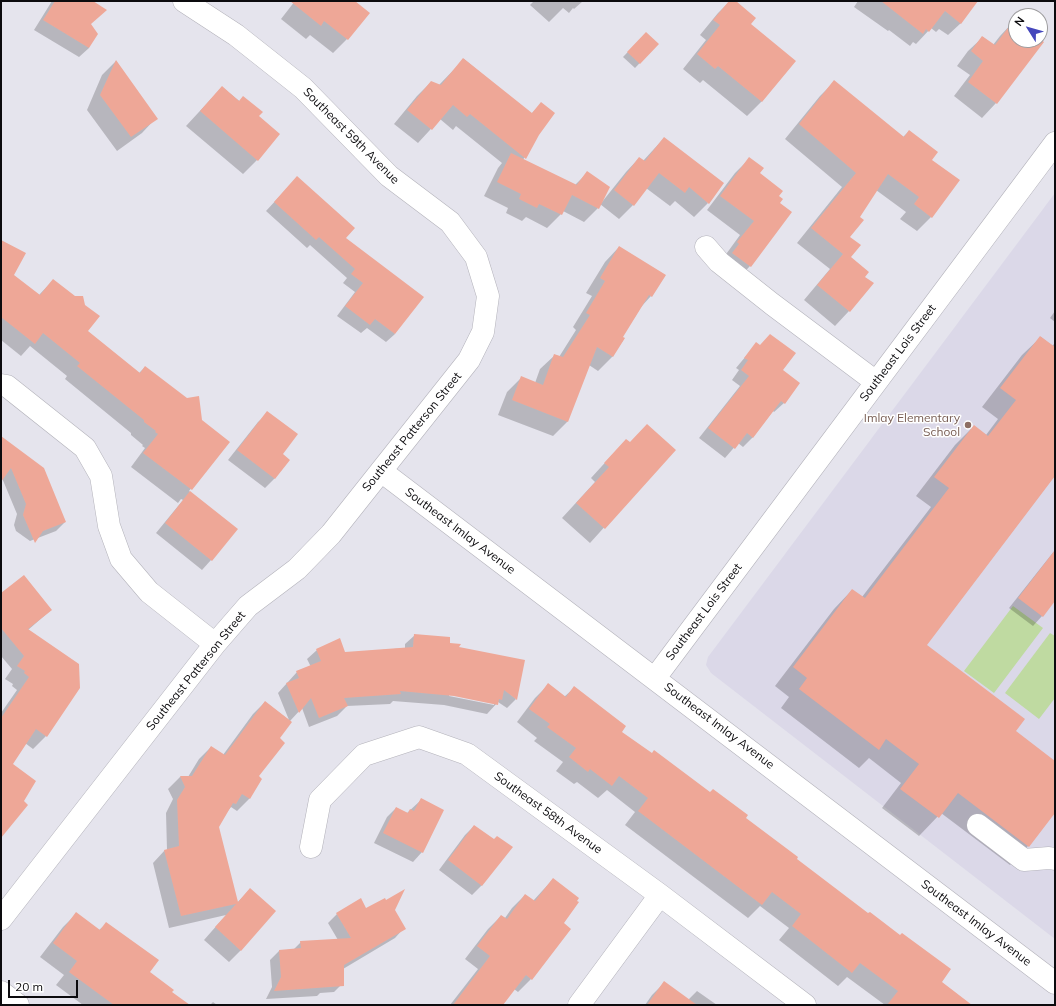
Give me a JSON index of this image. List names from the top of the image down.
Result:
{
  "streets": {
    "street": [
      "Southeast 59th Avenue",
      "Southeast Lois Street",
      "Southeast Patterson Street",
      "Southeast Imlay Avenue",
      "Southeast 58th Avenue"
    ]
  },
  "crossings": [
    ["Southeast 59th Avenue", "Southeast Patterson Street"],
    ["Southeast Lois Street", "Southeast Imlay Avenue"],
    ["Southeast Patterson Street", "Southeast Imlay Avenue"]
  ],
  "places": ["Imlay Elementary School"],
  "scale_bar": "20 m",
  "north": "top left"
}
